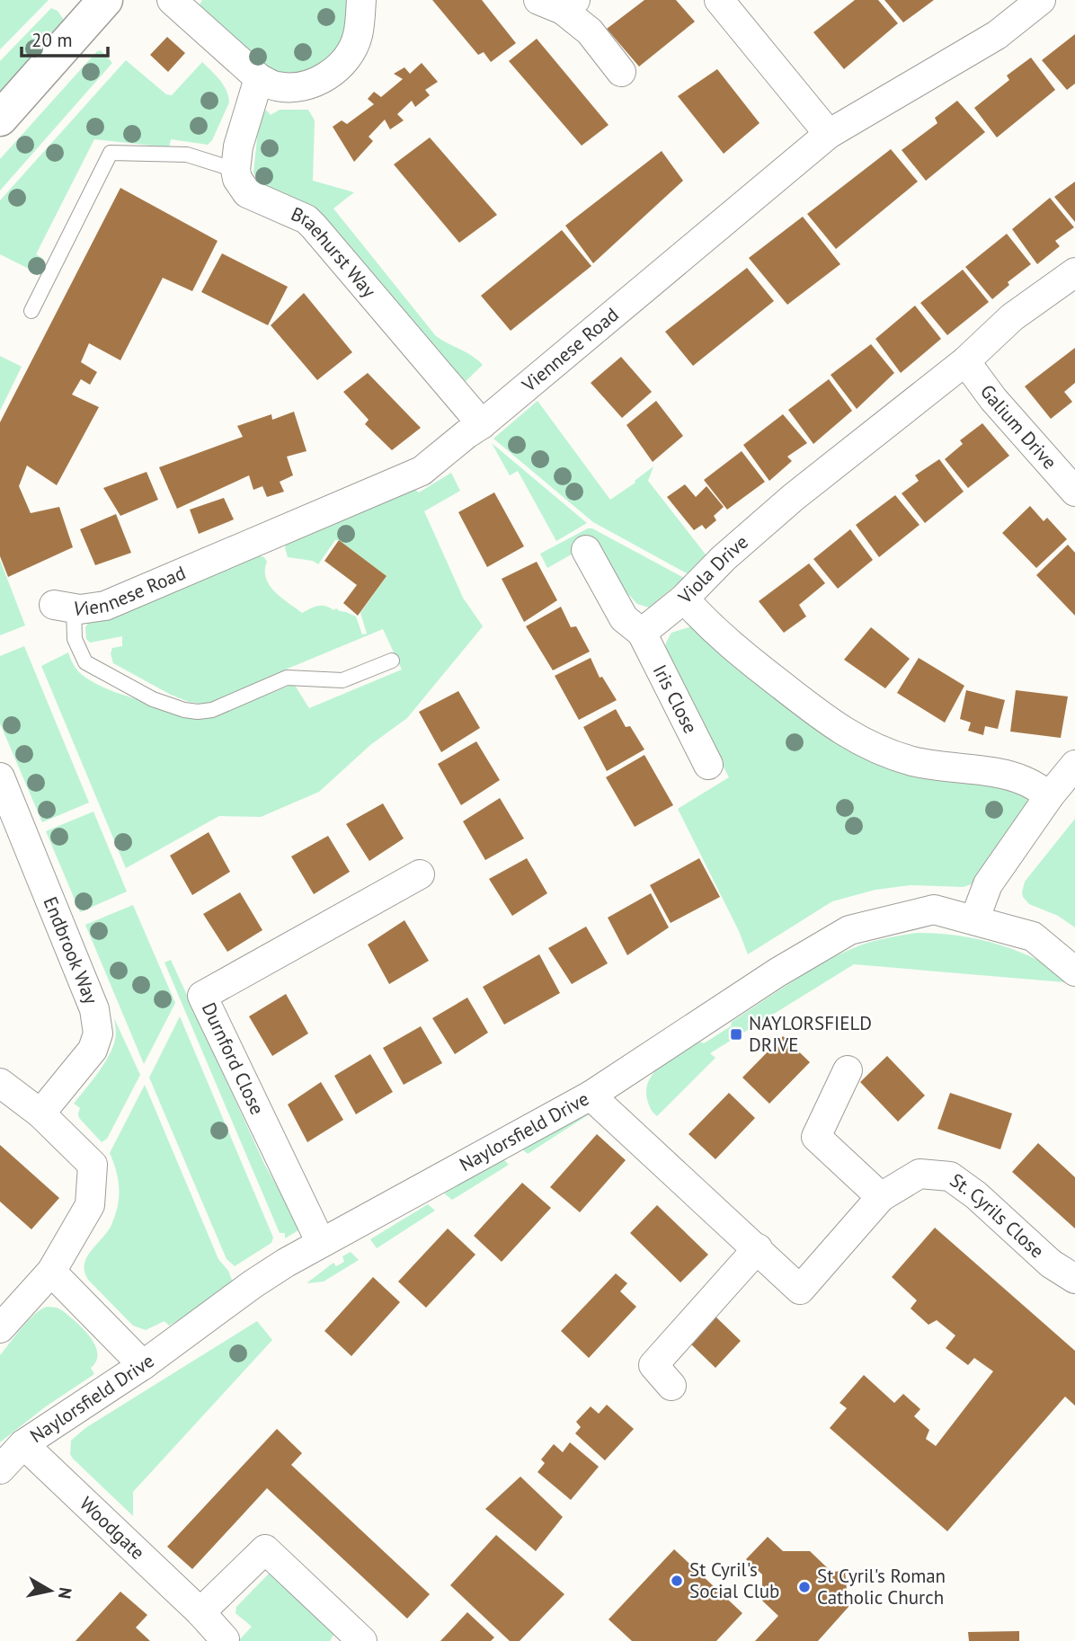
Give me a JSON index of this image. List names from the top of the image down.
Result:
{
  "streets": {
    "street": [
      "Braehurst Way",
      "Viennese Road",
      "Galium Drive",
      "Viola Drive",
      "Iris Close",
      "Endbrook Way",
      "Durnford Close",
      "Naylorsfield Drive",
      "St. Cyrils Close",
      "Woodgate"
    ]
  },
  "crossings": [
    ["Braehurst Way", "Viennese Road"],
    ["Galium Drive", "Viola Drive"],
    ["Durnford Close", "Naylorsfield Drive"],
    ["Naylorsfield Drive", "St. Cyrils Close"],
    ["Naylorsfield Drive", "Woodgate"]
  ],
  "places": {
    "transit": ["NAYLORSFIELD DRIVE"],
    "other": ["St Cyril's Social Club", "St Cyril's Roman Catholic Church"]
  },
  "scale_bar": "20 m",
  "north": "right"
}
